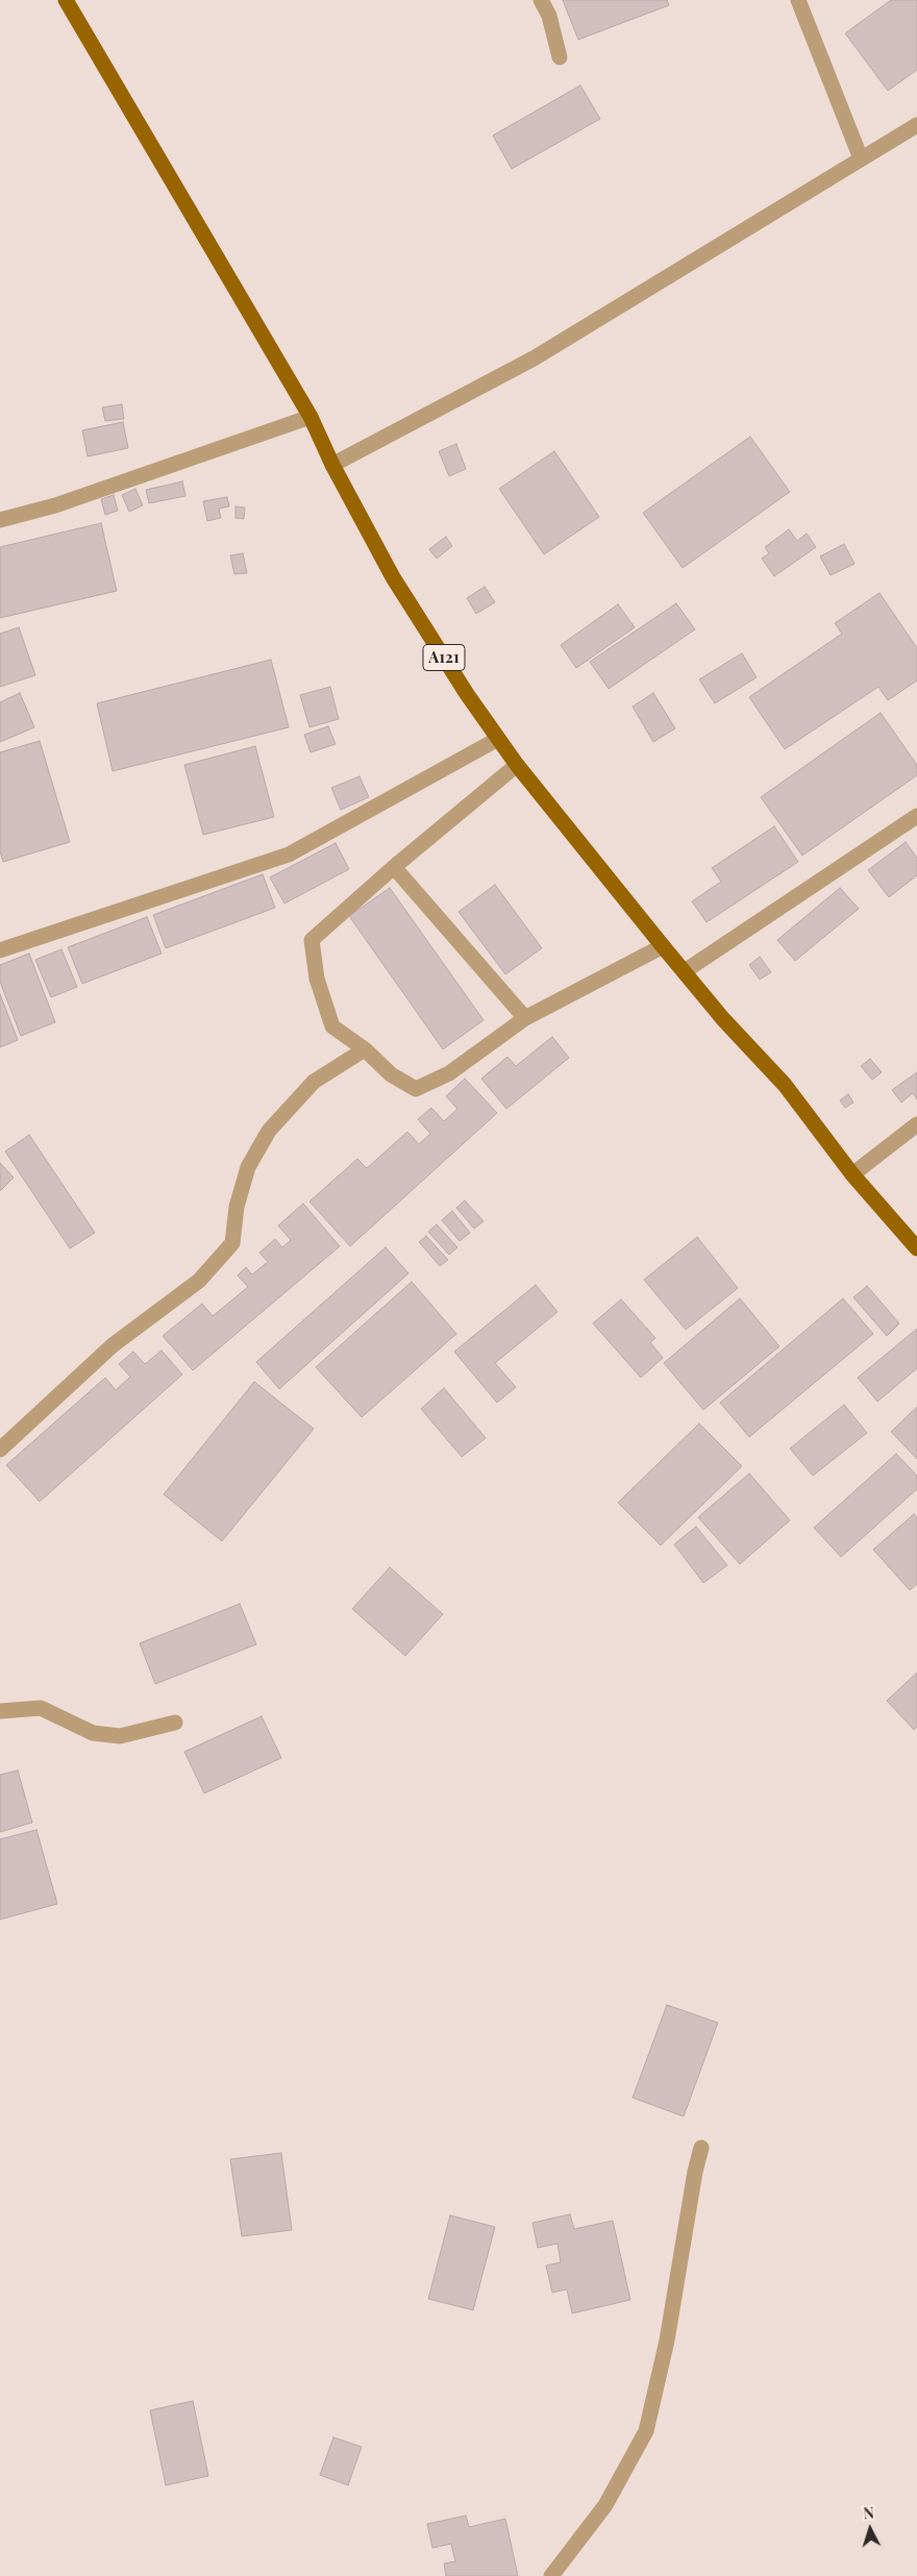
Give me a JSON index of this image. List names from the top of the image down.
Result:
{
  "streets": {
    "main road": ["A121"]
  },
  "north": "top"
}
